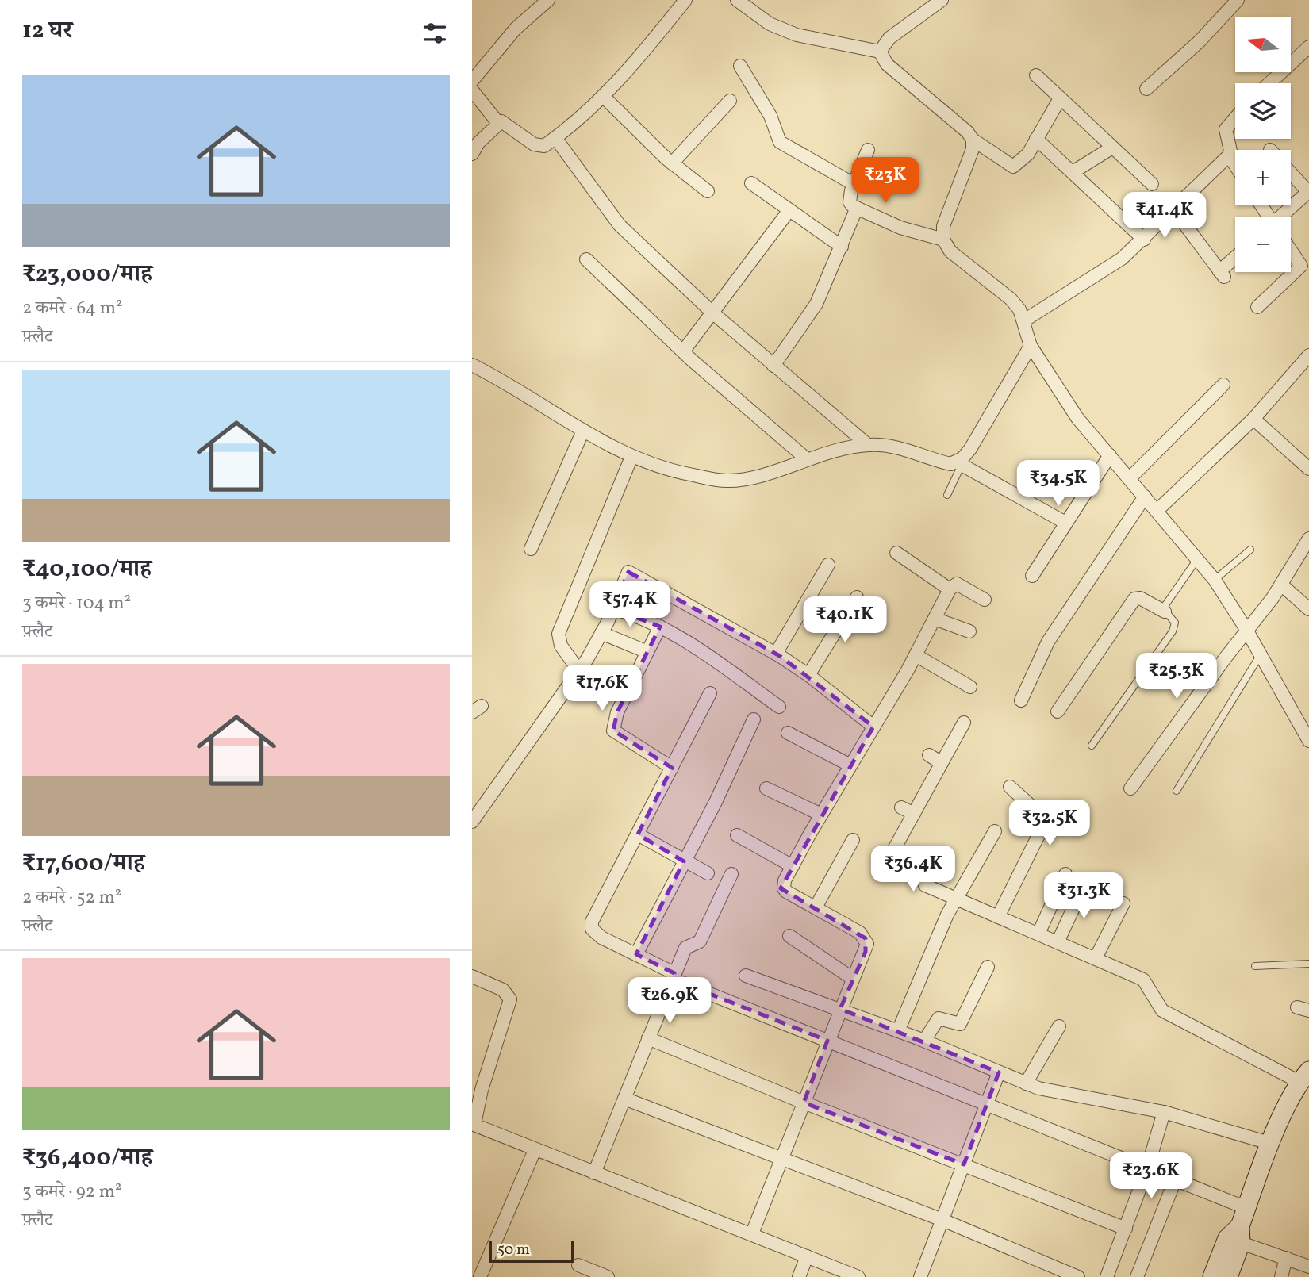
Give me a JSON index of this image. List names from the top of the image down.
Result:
{
  "scale_bar": "50 m",
  "north": "left",
  "page": {
    "heading": "12 घर",
    "map_buttons": ["+", "−"],
    "list": [
      {
        "name": "₹23,000/माह",
        "note": "2 कमरे · 64 m² · फ़्लैट"
      },
      {
        "name": "₹40,100/माह",
        "note": "3 कमरे · 104 m² · फ़्लैट"
      },
      {
        "name": "₹17,600/माह",
        "note": "2 कमरे · 52 m² · फ़्लैट"
      },
      {
        "name": "₹36,400/माह",
        "note": "3 कमरे · 92 m² · फ़्लैट"
      }
    ],
    "price": [
      "₹23K",
      "₹41.4K",
      "₹34.5K",
      "₹57.4K",
      "₹40.1K",
      "₹25.3K",
      "₹17.6K",
      "₹32.5K",
      "₹36.4K",
      "₹31.3K",
      "₹26.9K",
      "₹23.6K"
    ],
    "scale": "50 m"
  }
}
